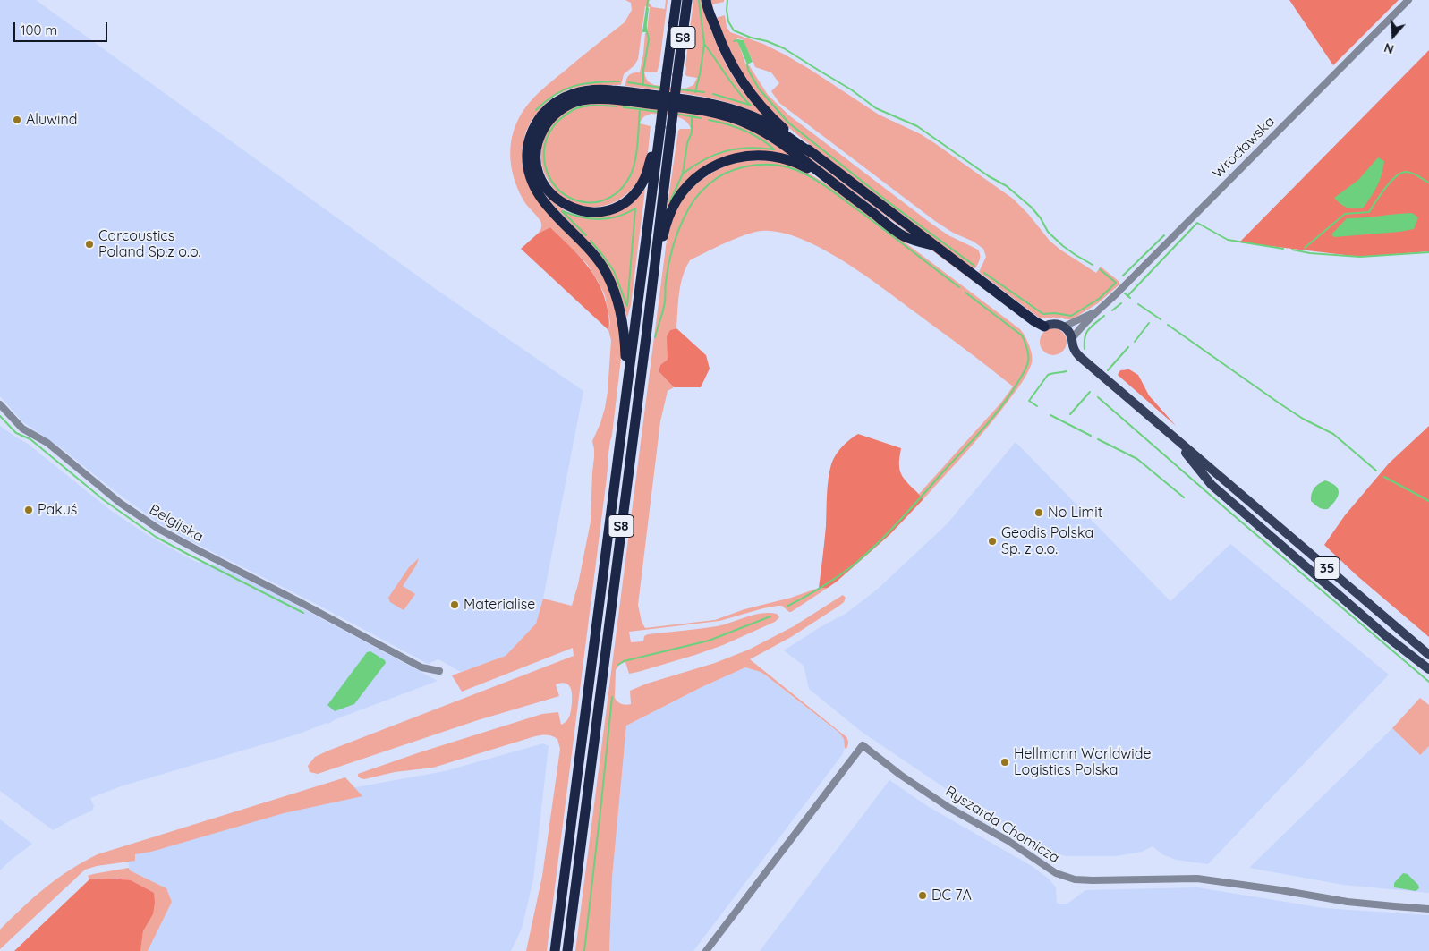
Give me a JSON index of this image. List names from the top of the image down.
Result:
{
  "streets": {
    "highway": ["S8"],
    "main road": ["35"],
    "street": ["Wrocławska", "Belgijska", "Ryszarda Chomicza"]
  },
  "places": [
    "Aluwind",
    "Carcoustics Poland Sp.z o.o.",
    "Pakuś",
    "No Limit",
    "Geodis Polska Sp. z o.o.",
    "Materialise",
    "Hellmann Worldwide Logistics Polska",
    "DC 7A"
  ],
  "scale_bar": "100 m",
  "north": "bottom"
}
